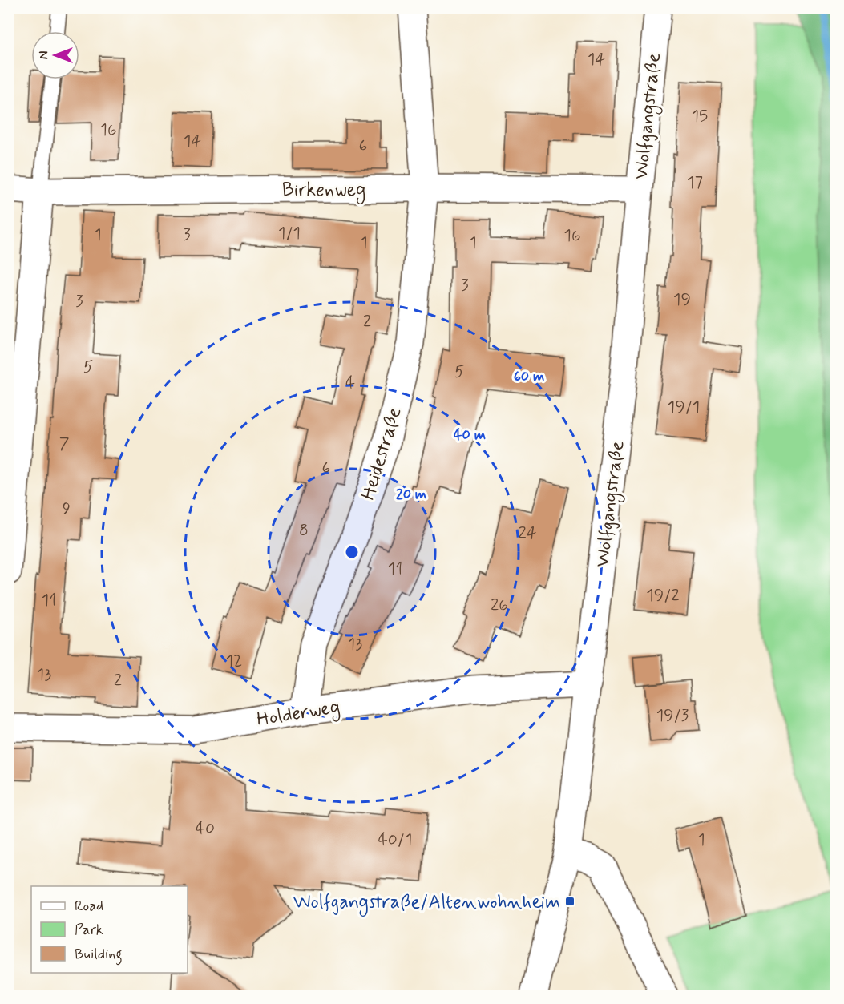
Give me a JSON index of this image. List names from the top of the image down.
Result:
{
  "streets": {
    "street": [
      "Wolfgangstraße",
      "Birkenweg",
      "Heidestraße",
      "Holderweg"
    ]
  },
  "crossings": [
    ["Wolfgangstraße", "Birkenweg"],
    ["Wolfgangstraße", "Holderweg"],
    ["Birkenweg", "Heidestraße"],
    ["Heidestraße", "Holderweg"]
  ],
  "places": {
    "transit": ["Wolfgangstraße/Altenwohnheim"]
  },
  "house_numbers": [
    "14",
    "15",
    "16",
    "14",
    "6",
    "17",
    "1/1",
    "1",
    "3",
    "16",
    "1",
    "1",
    "3",
    "19",
    "3",
    "2",
    "5",
    "5",
    "4",
    "19/1",
    "7",
    "6",
    "9",
    "8",
    "24",
    "11",
    "19/2",
    "11",
    "26",
    "13",
    "12",
    "13",
    "2",
    "19/3",
    "40",
    "40/1",
    "1"
  ],
  "legend": ["Road", "Park", "Building"],
  "north": "left",
  "rings": ["60 m", "40 m", "20 m"]
}
